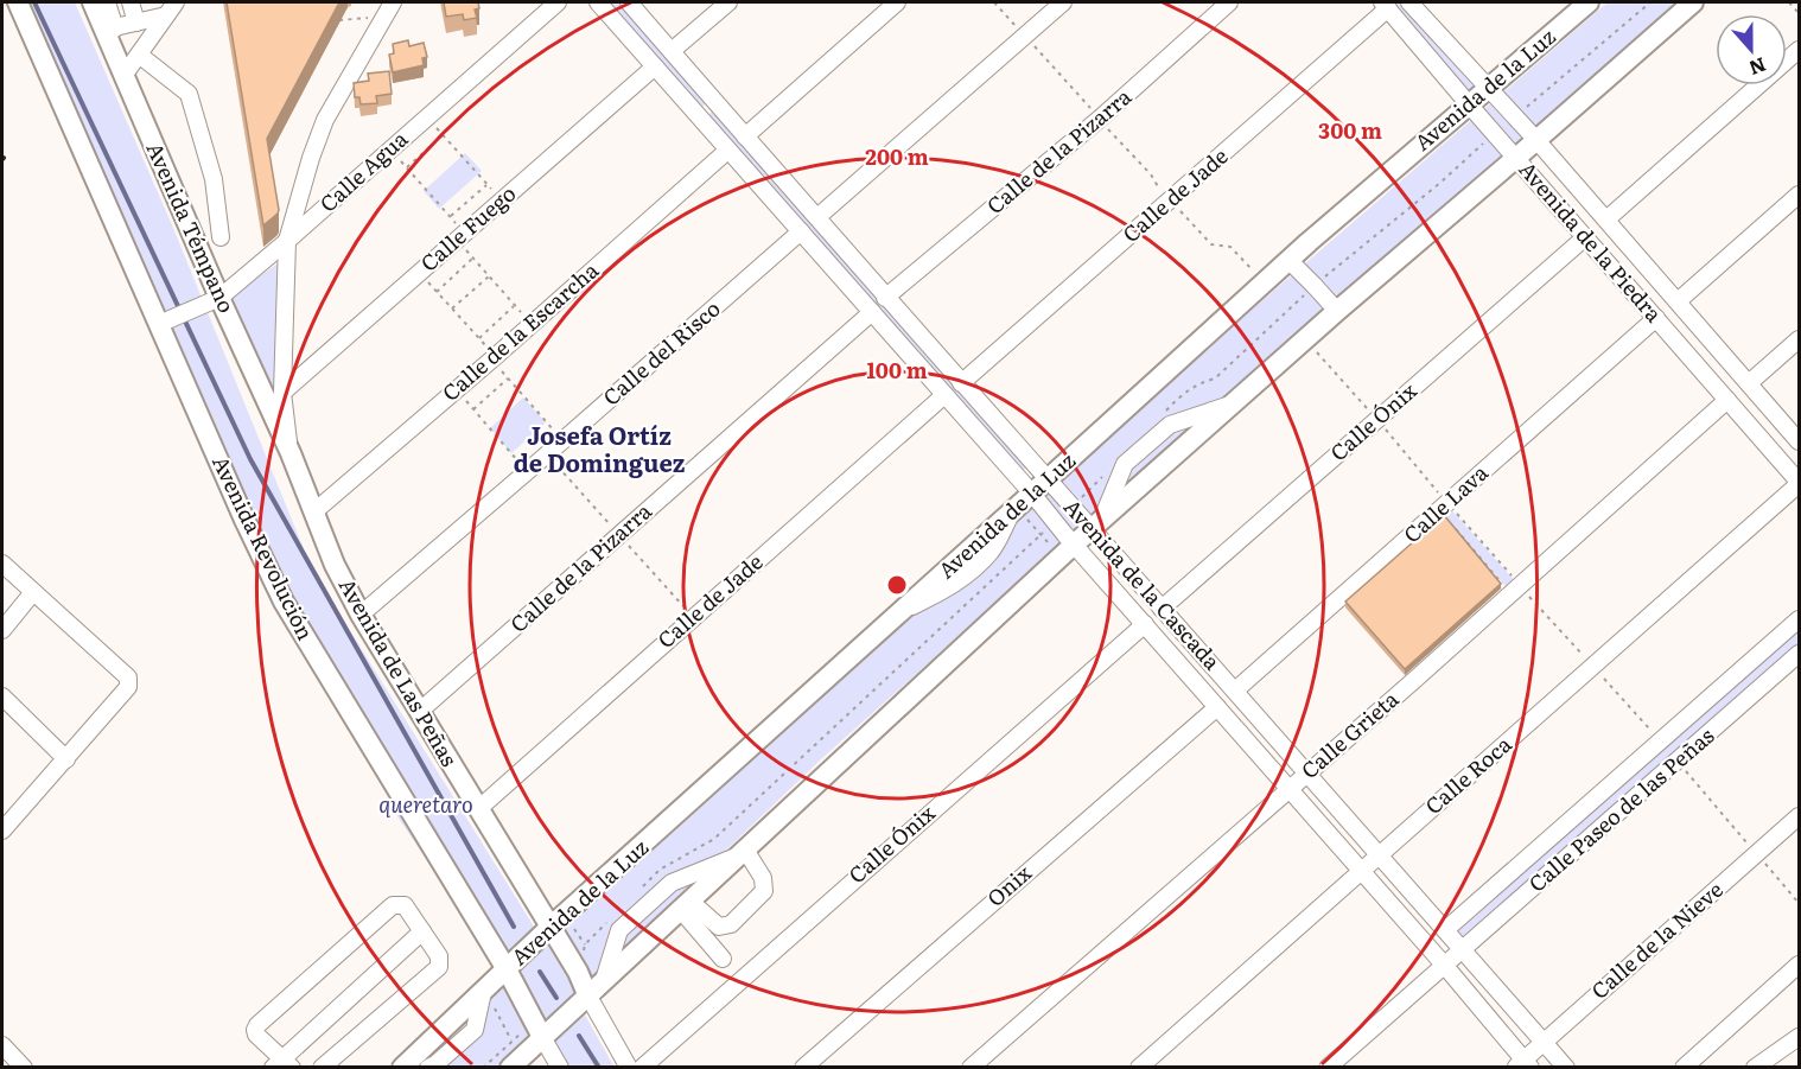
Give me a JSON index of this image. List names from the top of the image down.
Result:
{
  "streets": {
    "main road": [
      "Avenida de la Luz",
      "Avenida Témpano",
      "Avenida Revolución",
      "Avenida de Las Peñas"
    ],
    "street": [
      "Calle de la Pizarra",
      "Calle Agua",
      "Calle de Jade",
      "Calle Fuego",
      "Avenida de la Piedra",
      "Calle de la Escarcha",
      "Calle del Risco",
      "Calle Ónix",
      "Calle Lava",
      "Avenida de la Cascada",
      "Calle Grieta",
      "Calle Roca",
      "Calle Paseo de las Peñas",
      "Onix",
      "Calle de la Nieve"
    ]
  },
  "crossings": [
    ["Avenida de la Luz", "Avenida de la Piedra"],
    ["Avenida de la Luz", "Avenida Revolución"],
    ["Avenida de la Luz", "Avenida de la Cascada"],
    ["Avenida de la Luz", "Avenida de Las Peñas"],
    ["Calle de la Pizarra", "Avenida de la Cascada"],
    ["Calle de la Pizarra", "Avenida de Las Peñas"],
    ["Calle Agua", "Avenida Témpano"],
    ["Calle Agua", "Avenida Revolución"],
    ["Calle de Jade", "Avenida de la Piedra"],
    ["Calle de Jade", "Avenida de la Cascada"],
    ["Calle de Jade", "Avenida de Las Peñas"],
    ["Avenida Témpano", "Avenida de Las Peñas"],
    ["Calle Fuego", "Avenida de la Cascada"],
    ["Avenida de la Piedra", "Calle Ónix"],
    ["Avenida de la Piedra", "Calle Lava"],
    ["Avenida de la Piedra", "Calle Grieta"],
    ["Avenida de la Piedra", "Calle Roca"],
    ["Calle de la Escarcha", "Avenida de la Cascada"],
    ["Calle de la Escarcha", "Avenida de Las Peñas"],
    ["Calle del Risco", "Avenida de la Cascada"],
    ["Calle del Risco", "Avenida de Las Peñas"],
    ["Calle Ónix", "Avenida de la Cascada"],
    ["Calle Lava", "Avenida de la Cascada"],
    ["Avenida de la Cascada", "Calle Grieta"],
    ["Avenida de la Cascada", "Calle Roca"],
    ["Avenida de la Cascada", "Calle Paseo de las Peñas"],
    ["Avenida de la Cascada", "Onix"],
    ["Avenida de la Cascada", "Calle de la Nieve"]
  ],
  "districts": ["Josefa Ortíz de Dominguez"],
  "parks": ["queretaro"],
  "north": "bottom",
  "rings": ["300 m", "200 m", "100 m"]
}
